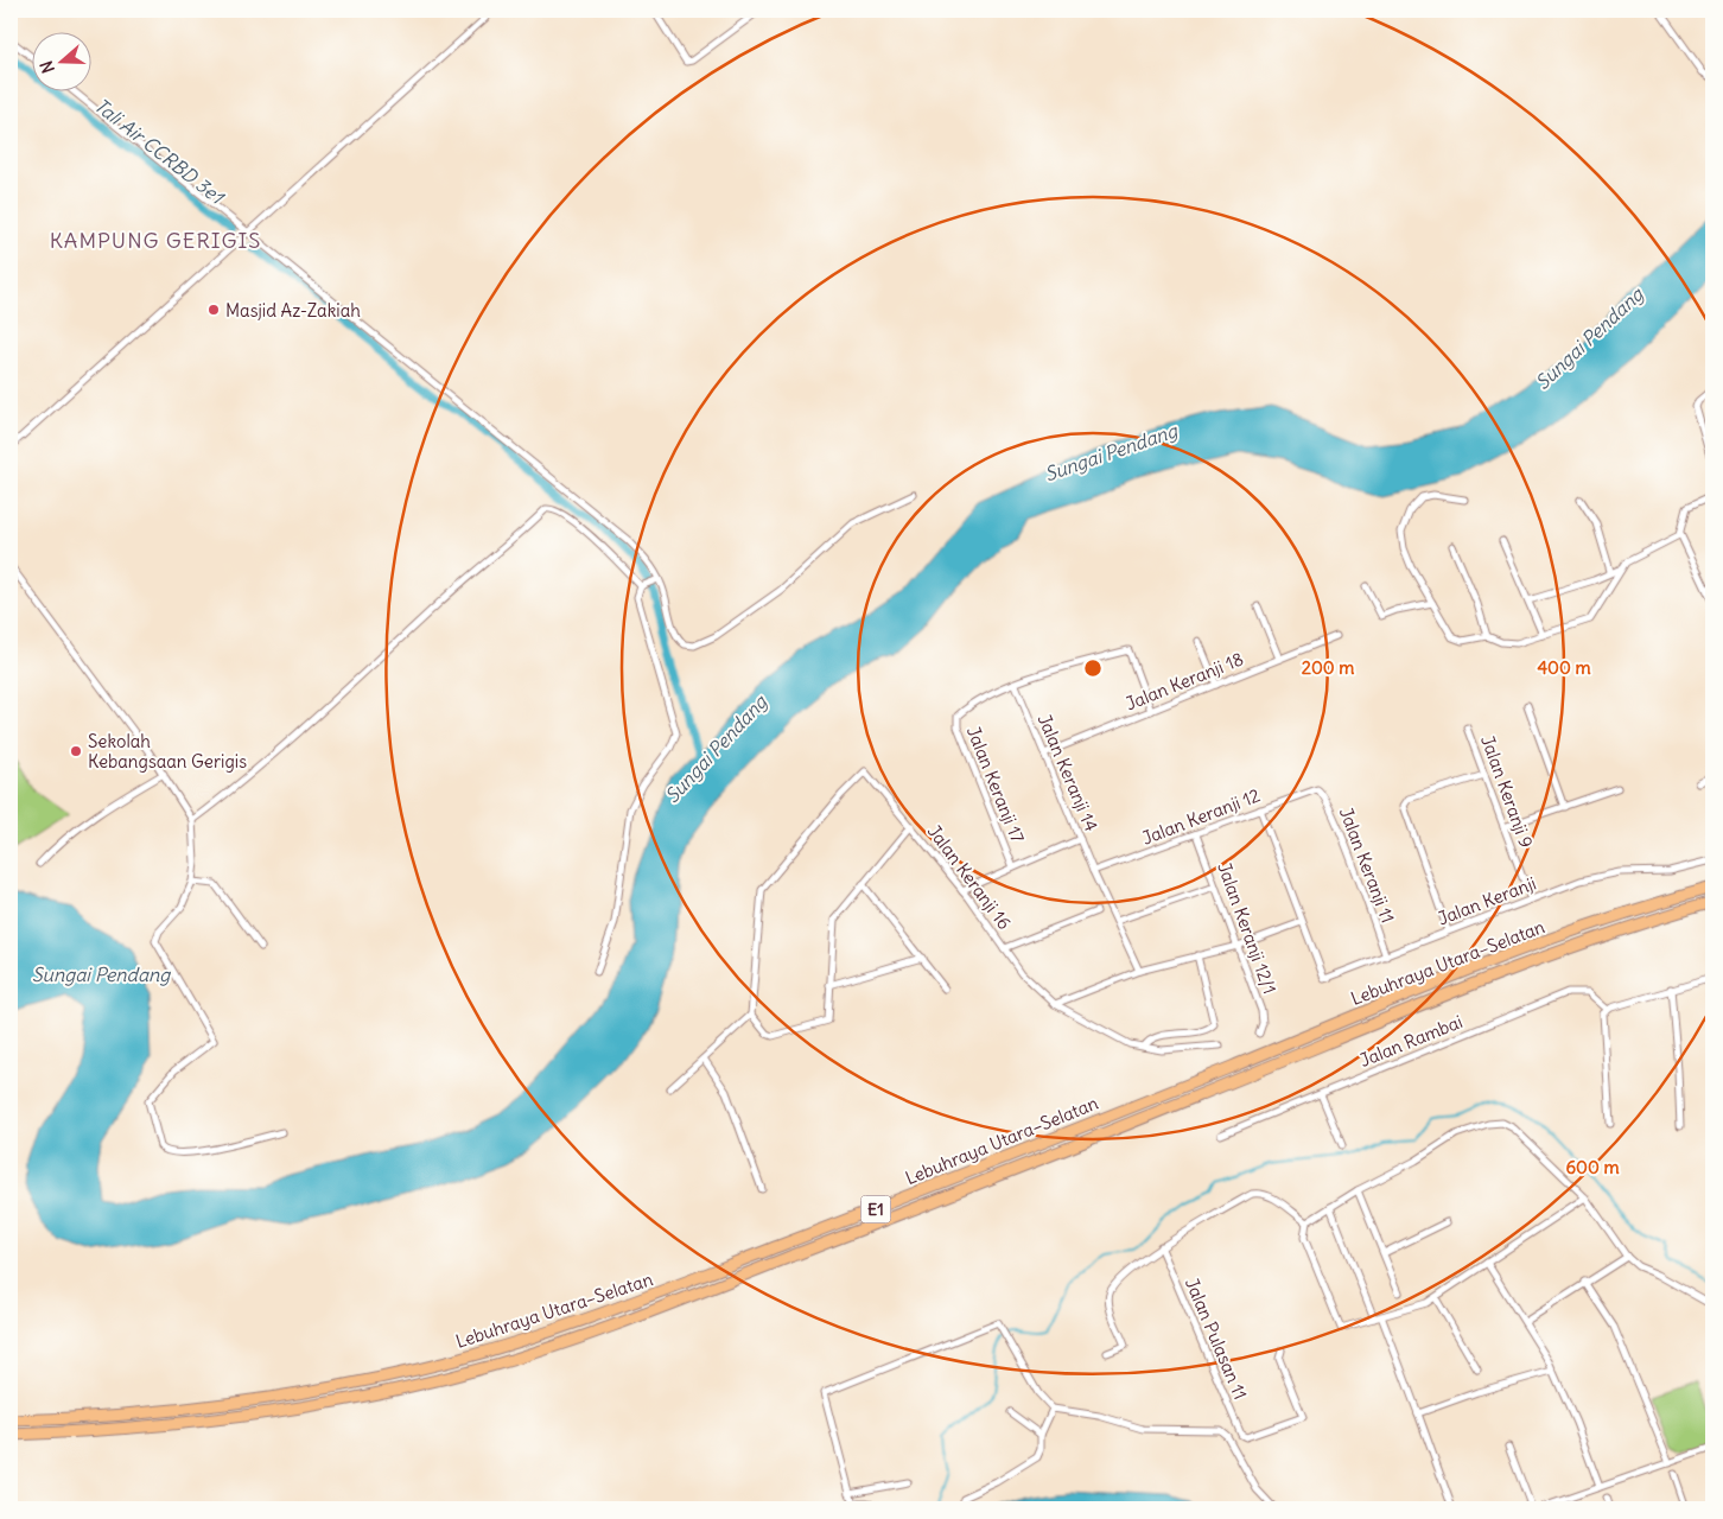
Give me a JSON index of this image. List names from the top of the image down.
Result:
{
  "streets": {
    "highway": ["Lebuhraya Utara–Selatan", "E1"],
    "street": [
      "Jalan Keranji 18",
      "Jalan Keranji 14",
      "Jalan Keranji 17",
      "Jalan Keranji 9",
      "Jalan Keranji 12",
      "Jalan Keranji 11",
      "Jalan Keranji 16",
      "Jalan Keranji",
      "Jalan Keranji 12/1",
      "Jalan Rambai",
      "Jalan Pulasan 11"
    ]
  },
  "crossings": [
    ["Jalan Keranji 18", "Jalan Keranji 14"],
    ["Jalan Keranji 14", "Jalan Keranji 17"],
    ["Jalan Keranji 14", "Jalan Keranji 12"],
    ["Jalan Keranji 9", "Jalan Keranji"],
    ["Jalan Keranji 12", "Jalan Keranji 11"],
    ["Jalan Keranji 12", "Jalan Keranji 12/1"],
    ["Jalan Keranji 11", "Jalan Keranji"]
  ],
  "districts": ["KAMPUNG GERIGIS"],
  "water": ["Tali Air CCRBD 3e1", "Sungai Pendang"],
  "places": ["Masjid Az-Zakiah", "Sekolah Kebangsaan Gerigis"],
  "north": "left",
  "rings": ["200 m", "400 m", "600 m"]
}
